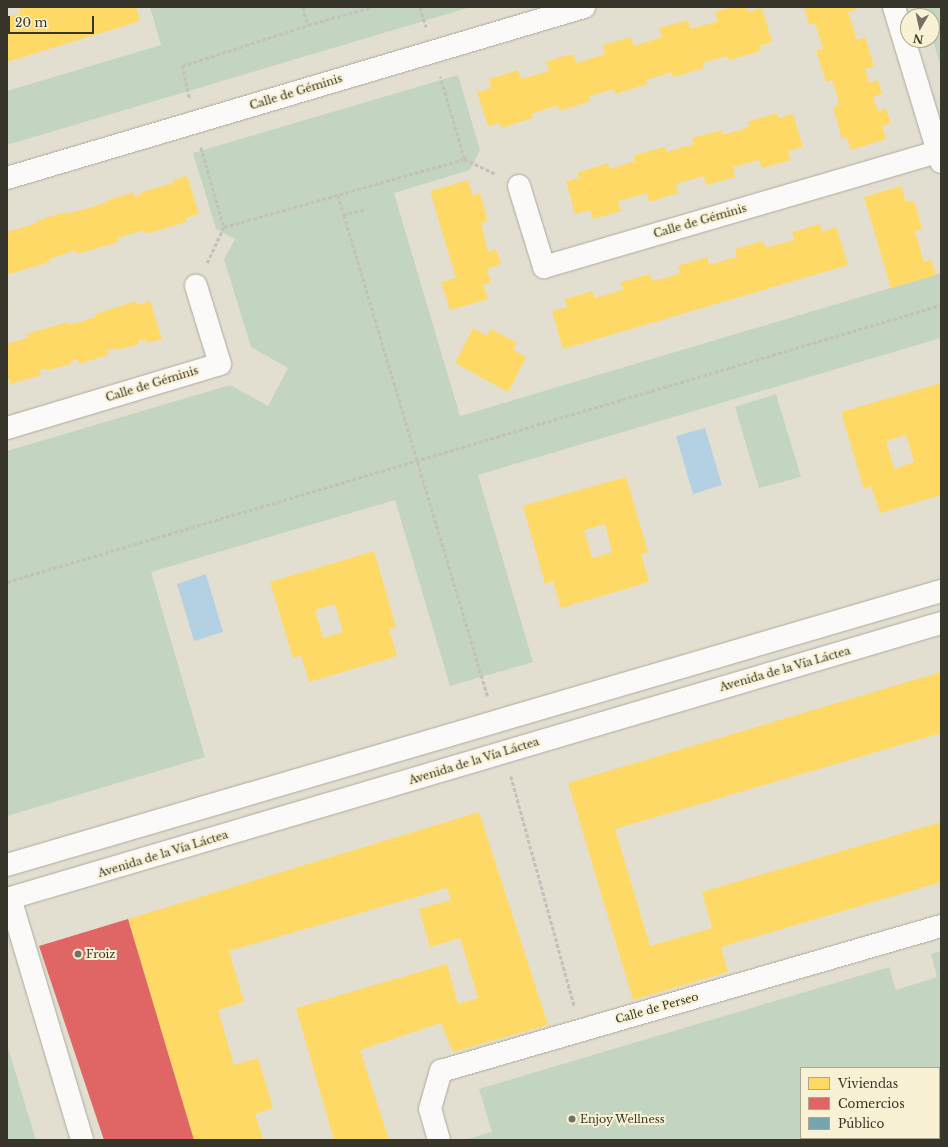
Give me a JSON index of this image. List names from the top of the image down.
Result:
{
  "streets": {
    "street": ["Calle de Géminis", "Avenida de la Vía Láctea", "Calle de Perseo"]
  },
  "places": ["Froiz", "Enjoy Wellness"],
  "legend": ["Viviendas", "Comercios", "Público"],
  "scale_bar": "20 m",
  "north": "bottom"
}
